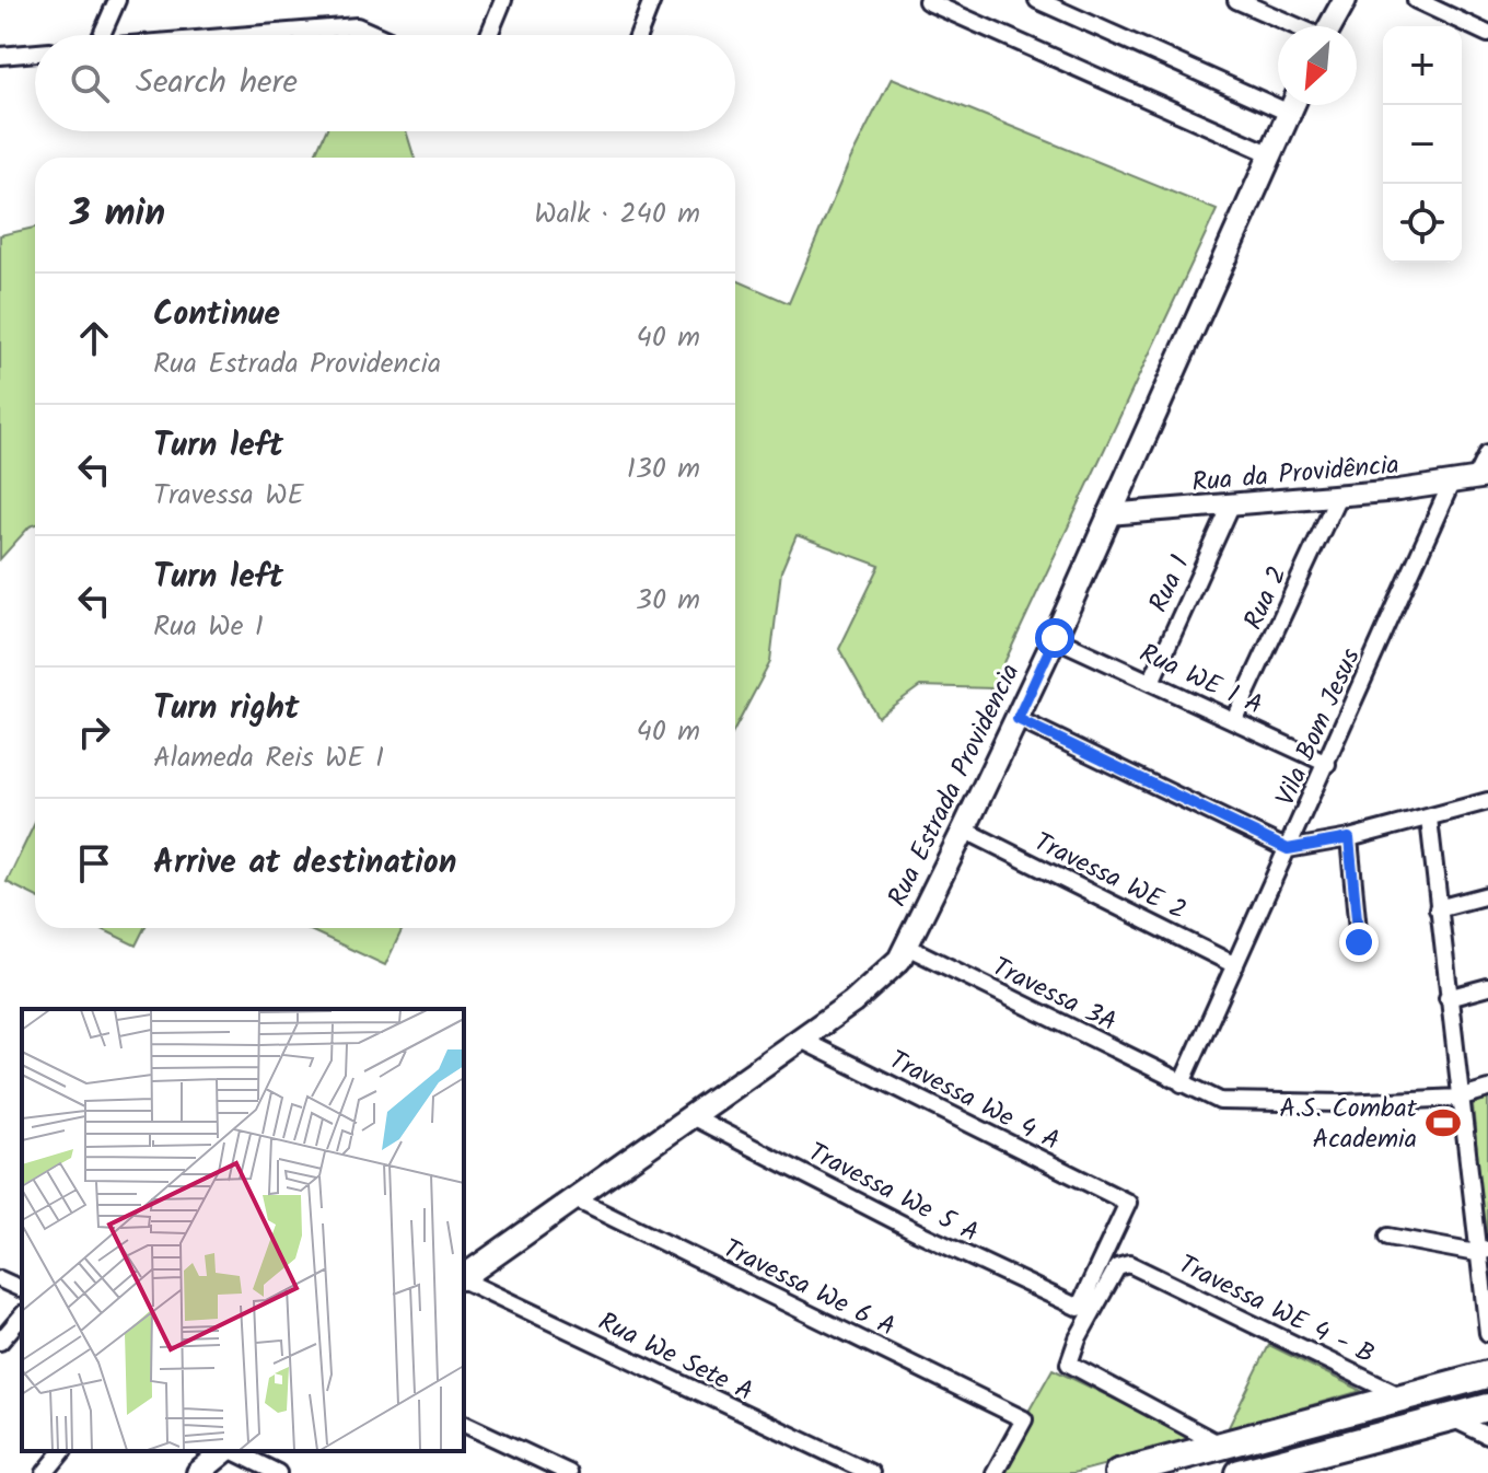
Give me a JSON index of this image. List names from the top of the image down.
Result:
{
  "streets": {
    "main road": ["Rua Estrada Providencia"],
    "street": [
      "Rua da Providência",
      "Rua 1",
      "Rua 2",
      "Rua WE 1 A",
      "Vila Bom Jesus",
      "Travessa WE 2",
      "Travessa 3A",
      "Travessa We 4 A",
      "Travessa We 5 A",
      "Travessa We 6 A",
      "Travessa WE 4 - B",
      "Rua We Sete A"
    ]
  },
  "crossings": [
    ["Rua da Providência", "Rua 1"],
    ["Rua da Providência", "Rua 2"],
    ["Rua da Providência", "Vila Bom Jesus"],
    ["Rua da Providência", "Rua Estrada Providencia"],
    ["Rua 1", "Rua WE 1 A"],
    ["Rua 2", "Rua WE 1 A"],
    ["Rua WE 1 A", "Vila Bom Jesus"],
    ["Rua WE 1 A", "Rua Estrada Providencia"],
    ["Vila Bom Jesus", "Travessa WE 2"],
    ["Vila Bom Jesus", "Travessa 3A"],
    ["Rua Estrada Providencia", "Travessa WE 2"],
    ["Rua Estrada Providencia", "Travessa 3A"],
    ["Rua Estrada Providencia", "Travessa We 4 A"],
    ["Rua Estrada Providencia", "Travessa We 5 A"],
    ["Rua Estrada Providencia", "Travessa We 6 A"],
    ["Travessa We 4 A", "Travessa We 5 A"],
    ["Travessa We 4 A", "Travessa WE 4 - B"],
    ["Travessa We 5 A", "Travessa WE 4 - B"]
  ],
  "places": {
    "sports": ["A.S. Combat Academia"]
  },
  "north": "bottom left",
  "page": {
    "map_buttons": ["+", "−"],
    "search": "Search here",
    "heading": ["3 min", "Walk · 240 m"],
    "list": [
      ["Continue", "Rua Estrada Providencia", "40 m"],
      ["Turn left", "Travessa WE", "130 m"],
      ["Turn left", "Rua We 1", "30 m"],
      ["Turn right", "Alameda Reis WE I", "40 m"],
      "Arrive at destination"
    ]
  }
}
